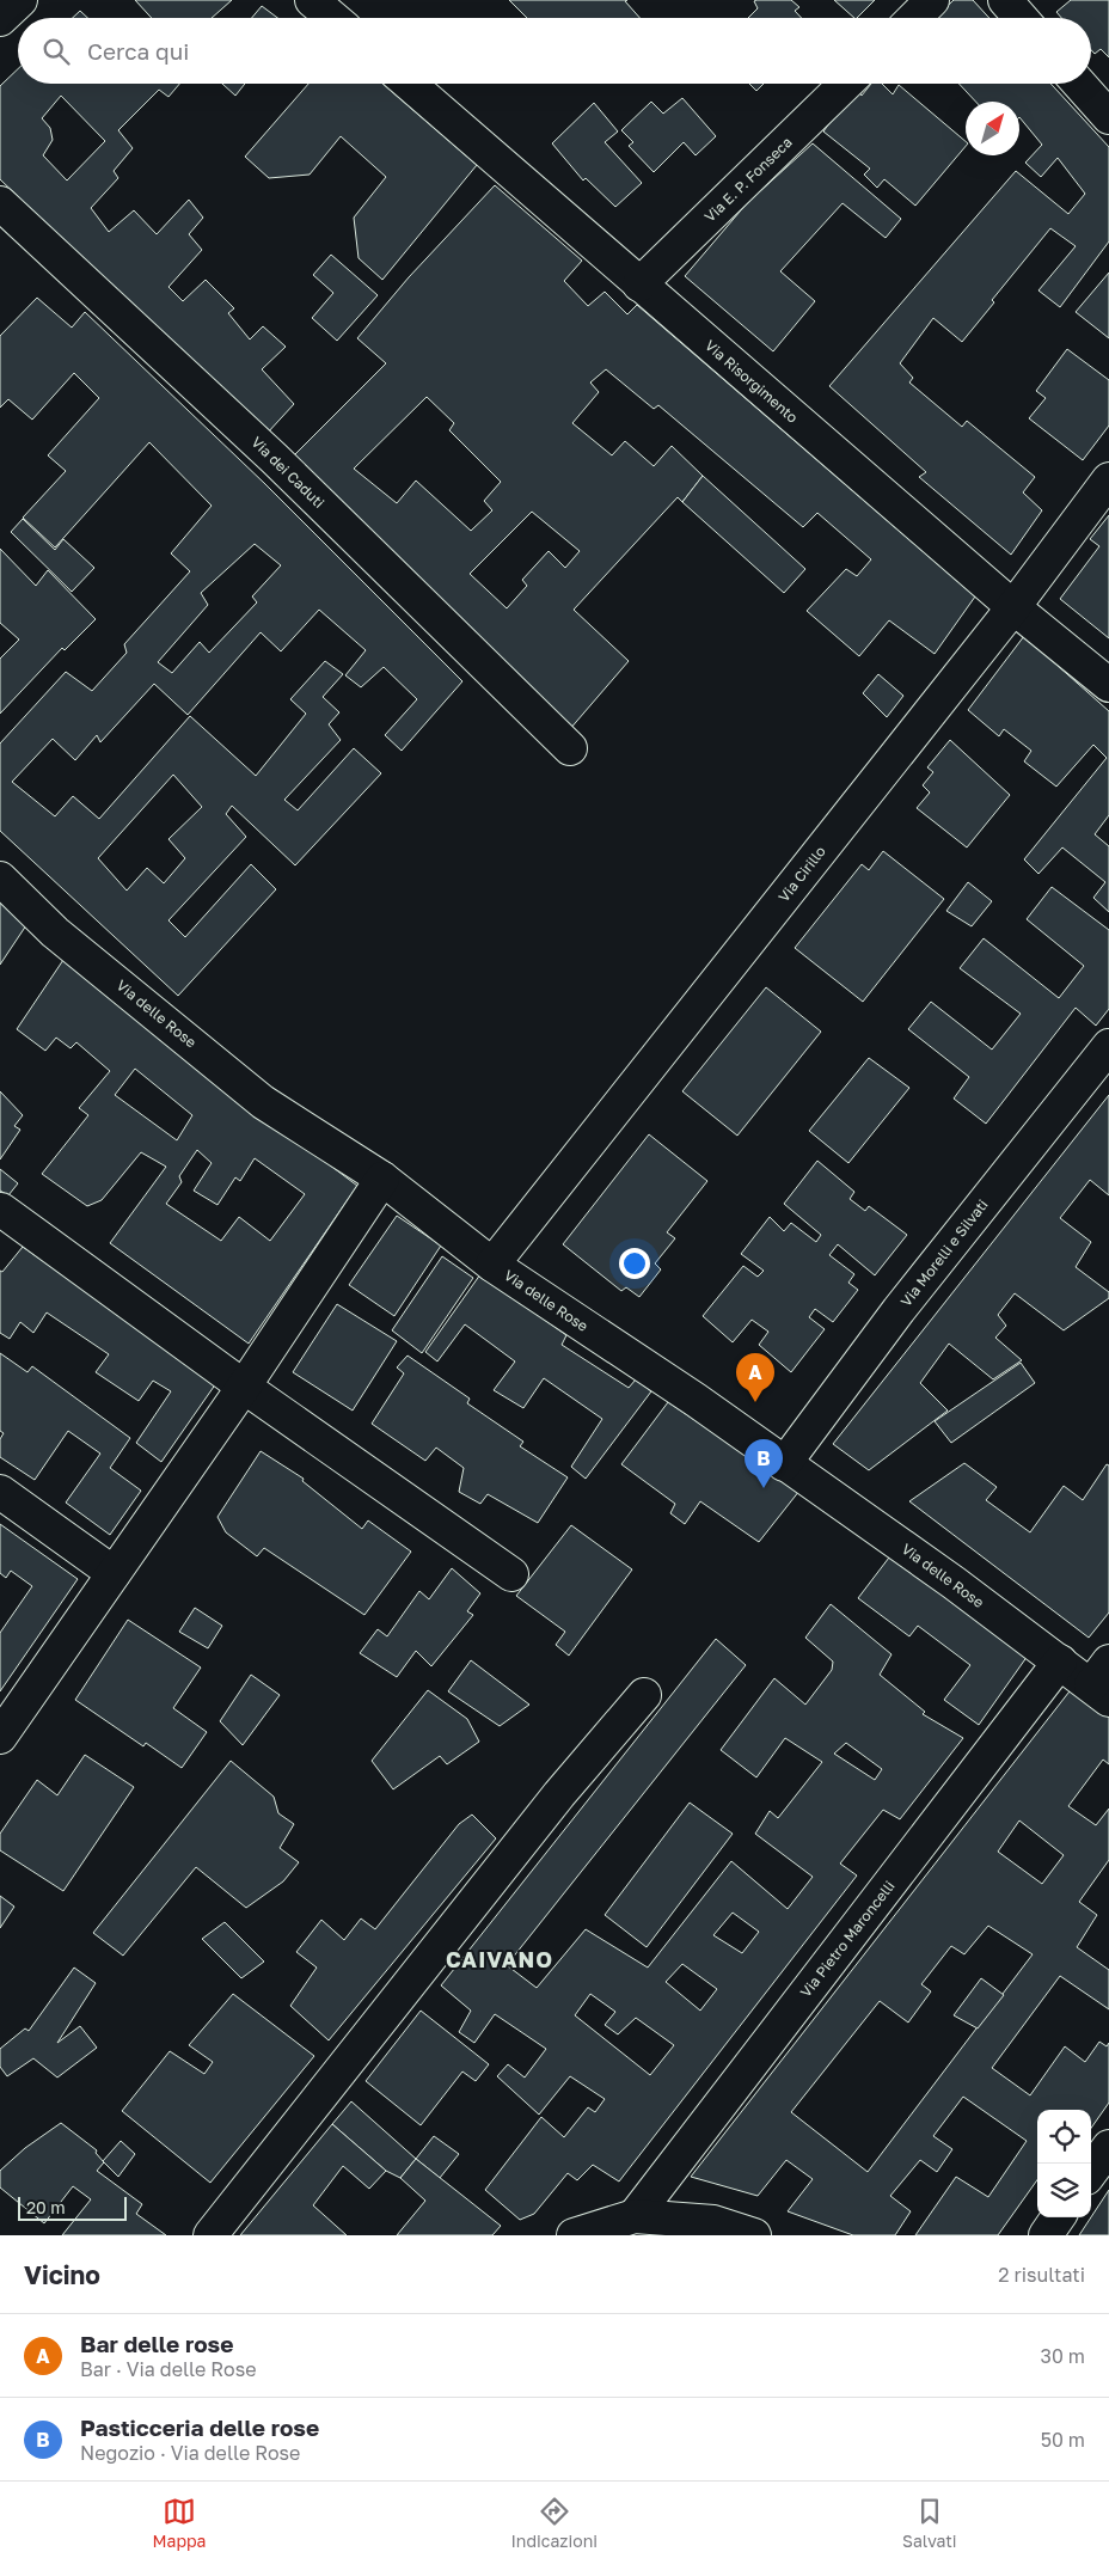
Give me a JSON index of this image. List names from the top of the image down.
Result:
{
  "streets": {
    "street": [
      "Via E. P. Fonseca",
      "Via Risorgimento",
      "Via dei Caduti",
      "Via Cirillo",
      "Via delle Rose",
      "Via Morelli e Silvati",
      "Via Pietro Maroncelli"
    ]
  },
  "crossings": [
    ["Via E. P. Fonseca", "Via Risorgimento"],
    ["Via Risorgimento", "Via Cirillo"],
    ["Via Cirillo", "Via delle Rose"],
    ["Via delle Rose", "Via Morelli e Silvati"],
    ["Via delle Rose", "Via Pietro Maroncelli"]
  ],
  "districts": ["CAIVANO"],
  "scale_bar": "20 m",
  "north": "top right",
  "page": {
    "search": "Cerca qui",
    "pins": ["A", "B"],
    "scale": "20 m",
    "heading": ["Vicino", "2 risultati"],
    "list": [
      {
        "mark": "A",
        "name": "Bar delle rose",
        "note": "Bar · Via delle Rose",
        "value": "30 m"
      },
      {
        "mark": "B",
        "name": "Pasticceria delle rose",
        "note": "Negozio · Via delle Rose",
        "value": "50 m"
      }
    ],
    "nav": ["Mappa", "Indicazioni", "Salvati"]
  }
}
